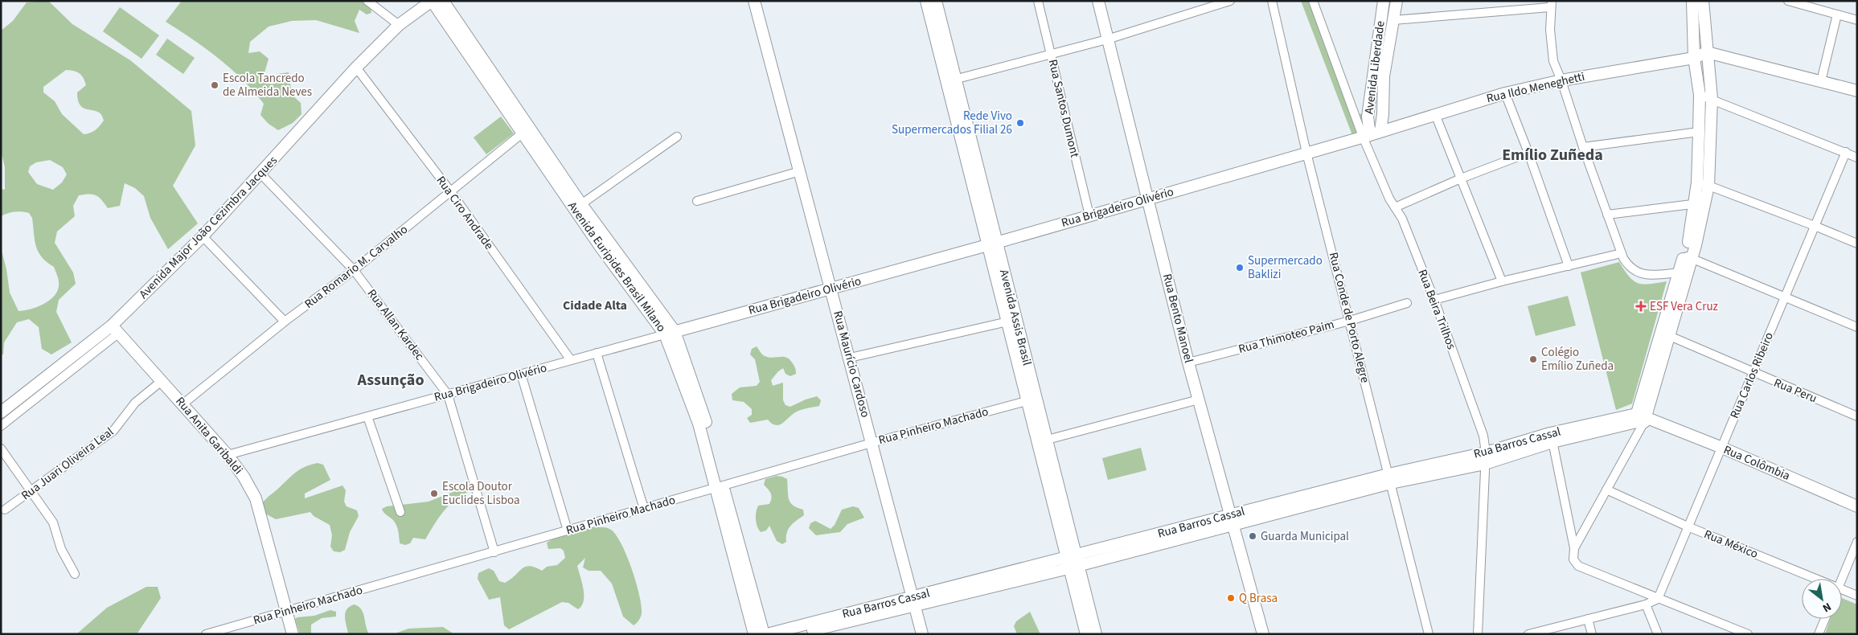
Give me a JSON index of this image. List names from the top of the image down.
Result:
{
  "streets": {
    "street": [
      "Avenida Liberdade",
      "Rua Ildo Meneghetti",
      "Rua Santos Dumont",
      "Rua Brigadeiro Olivério",
      "Rua Ciro Andrade",
      "Avenida Major João Cezimbra Jacques",
      "Rua Romario M. Carvalho",
      "Avenida Euripides Brasil Milano",
      "Rua Beira Trilhos",
      "Avenida Assis Brasil",
      "Rua Conde de Porto Alegre",
      "Rua Bento Manoel",
      "Rua Allan Kardec",
      "Rua Thimoteo Paim",
      "Rua Maurício Cardoso",
      "Rua Carlos Ribeiro",
      "Rua Peru",
      "Rua Pinheiro Machado",
      "Rua Anita Garibaldi",
      "Rua Barros Cassal",
      "Rua Colômbia",
      "Rua Juari Oliveira Leal",
      "Rua México"
    ]
  },
  "crossings": [
    ["Avenida Liberdade", "Rua Ildo Meneghetti"],
    ["Avenida Liberdade", "Rua Brigadeiro Olivério"],
    ["Avenida Liberdade", "Rua Beira Trilhos"],
    ["Rua Ildo Meneghetti", "Rua Brigadeiro Olivério"],
    ["Rua Ildo Meneghetti", "Rua Beira Trilhos"],
    ["Rua Santos Dumont", "Rua Brigadeiro Olivério"],
    ["Rua Brigadeiro Olivério", "Rua Ciro Andrade"],
    ["Rua Brigadeiro Olivério", "Avenida Euripides Brasil Milano"],
    ["Rua Brigadeiro Olivério", "Rua Beira Trilhos"],
    ["Rua Brigadeiro Olivério", "Avenida Assis Brasil"],
    ["Rua Brigadeiro Olivério", "Rua Conde de Porto Alegre"],
    ["Rua Brigadeiro Olivério", "Rua Bento Manoel"],
    ["Rua Brigadeiro Olivério", "Rua Allan Kardec"],
    ["Rua Brigadeiro Olivério", "Rua Maurício Cardoso"],
    ["Rua Brigadeiro Olivério", "Rua Anita Garibaldi"],
    ["Rua Ciro Andrade", "Avenida Major João Cezimbra Jacques"],
    ["Rua Ciro Andrade", "Rua Romario M. Carvalho"],
    ["Avenida Major João Cezimbra Jacques", "Avenida Euripides Brasil Milano"],
    ["Avenida Major João Cezimbra Jacques", "Rua Allan Kardec"],
    ["Avenida Major João Cezimbra Jacques", "Rua Anita Garibaldi"],
    ["Rua Romario M. Carvalho", "Avenida Euripides Brasil Milano"],
    ["Rua Romario M. Carvalho", "Rua Allan Kardec"],
    ["Rua Romario M. Carvalho", "Rua Anita Garibaldi"],
    ["Avenida Euripides Brasil Milano", "Rua Pinheiro Machado"],
    ["Rua Beira Trilhos", "Rua Barros Cassal"],
    ["Avenida Assis Brasil", "Rua Pinheiro Machado"],
    ["Avenida Assis Brasil", "Rua Barros Cassal"],
    ["Rua Conde de Porto Alegre", "Rua Thimoteo Paim"],
    ["Rua Conde de Porto Alegre", "Rua Barros Cassal"],
    ["Rua Bento Manoel", "Rua Thimoteo Paim"],
    ["Rua Bento Manoel", "Rua Barros Cassal"],
    ["Rua Allan Kardec", "Rua Pinheiro Machado"],
    ["Rua Maurício Cardoso", "Rua Pinheiro Machado"],
    ["Rua Maurício Cardoso", "Rua Barros Cassal"],
    ["Rua Carlos Ribeiro", "Rua Peru"],
    ["Rua Carlos Ribeiro", "Rua Colômbia"],
    ["Rua Carlos Ribeiro", "Rua México"],
    ["Rua Pinheiro Machado", "Rua Anita Garibaldi"],
    ["Rua Anita Garibaldi", "Rua Juari Oliveira Leal"],
    ["Rua Barros Cassal", "Rua Colômbia"]
  ],
  "districts": ["Emílio Zuñeda", "Cidade Alta", "Assunção"],
  "places": {
    "other": [
      "Escola Tancredo de Almeida Neves",
      "Rede Vivo Supermercados Filial 26",
      "Supermercado Baklizi",
      "Colégio Emílio Zuñeda",
      "Escola Doutor Euclides Lisboa",
      "Guarda Municipal",
      "Q Brasa"
    ],
    "health": ["ESF Vera Cruz"]
  },
  "north": "bottom right"
}
